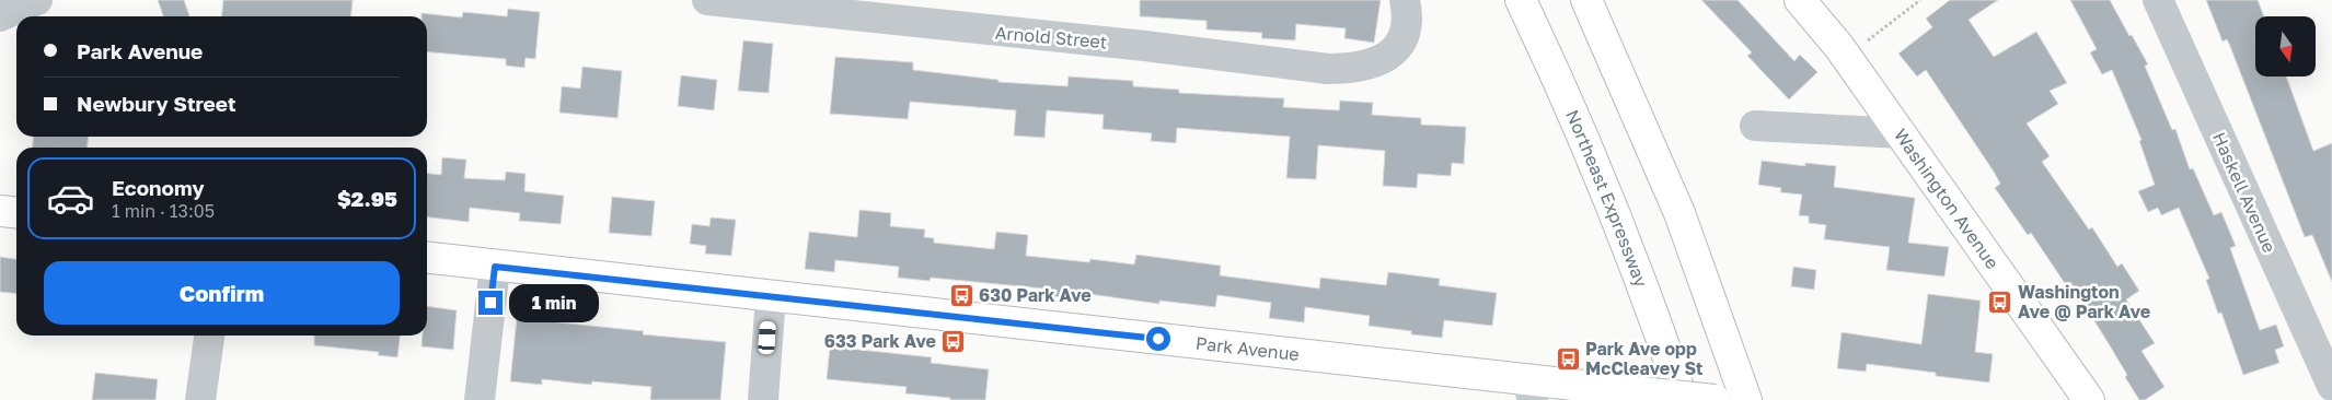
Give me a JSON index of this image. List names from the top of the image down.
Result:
{
  "streets": {
    "main road": ["Northeast Expressway", "Washington Avenue", "Park Avenue"],
    "street": ["Arnold Street", "Haskell Avenue"]
  },
  "places": {
    "bus stop": [
      "630 Park Ave",
      "Washington Ave @ Park Ave",
      "633 Park Ave",
      "Park Ave opp McCleavey St"
    ]
  },
  "north": "bottom",
  "page": {
    "banner": ["Park Avenue", "Newbury Street"],
    "list": [
      {
        "name": "Economy",
        "note": "1 min · 13:05",
        "value": "$2.95"
      }
    ],
    "buttons": "Confirm",
    "bubble": "1 min"
  }
}
